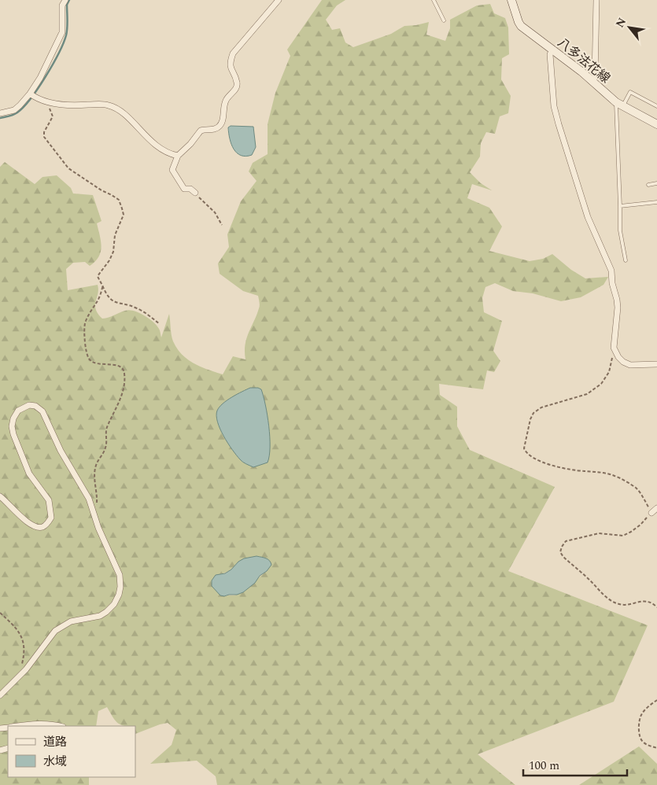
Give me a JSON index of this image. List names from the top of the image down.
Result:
{
  "streets": {
    "main road": ["八多法花線"]
  },
  "legend": ["道路", "水域"],
  "scale_bar": "100 m",
  "north": "top left"
}
